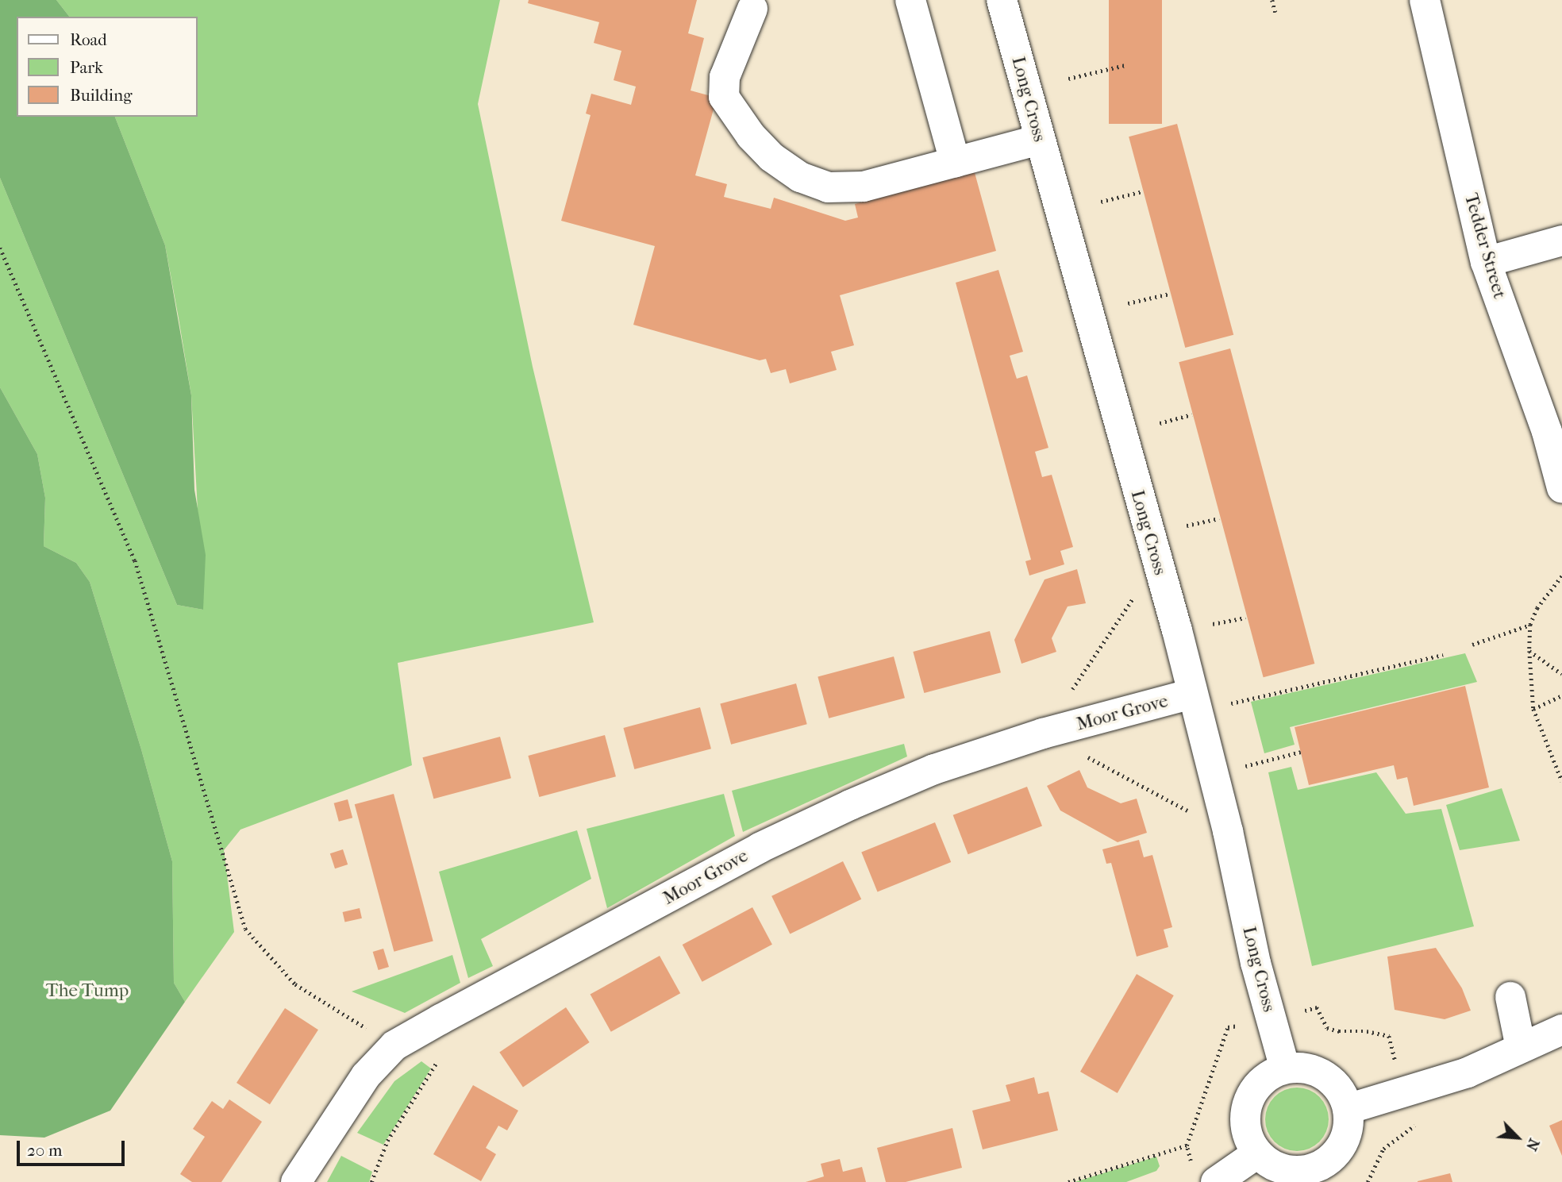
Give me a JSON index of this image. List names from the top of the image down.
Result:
{
  "streets": {
    "street": ["Long Cross", "Tedder Street", "Moor Grove"]
  },
  "crossings": [
    ["Long Cross", "Moor Grove"]
  ],
  "parks": ["The Tump"],
  "legend": ["Road", "Park", "Building"],
  "scale_bar": "20 m",
  "north": "bottom right"
}
